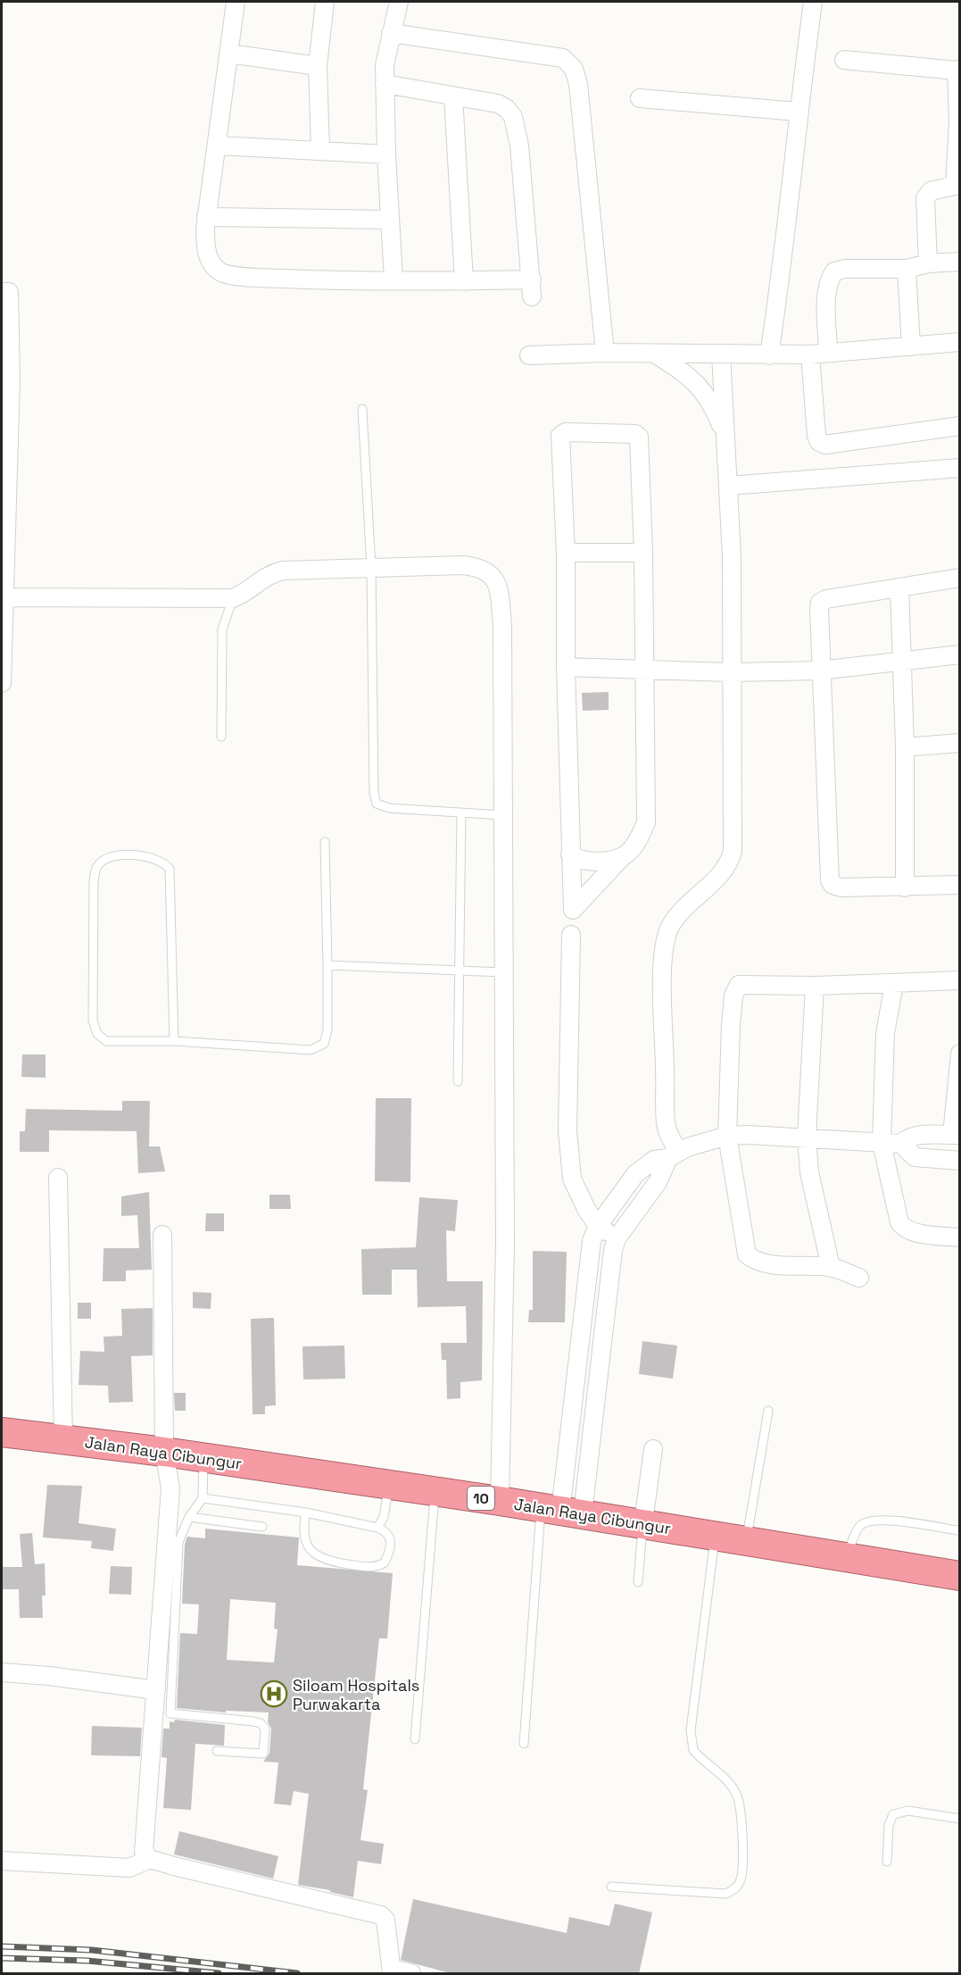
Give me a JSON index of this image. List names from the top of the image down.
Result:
{
  "streets": {
    "highway": ["Jalan Raya Cibungur", "10"]
  },
  "places": {
    "hospital": ["Siloam Hospitals Purwakarta"]
  }
}
